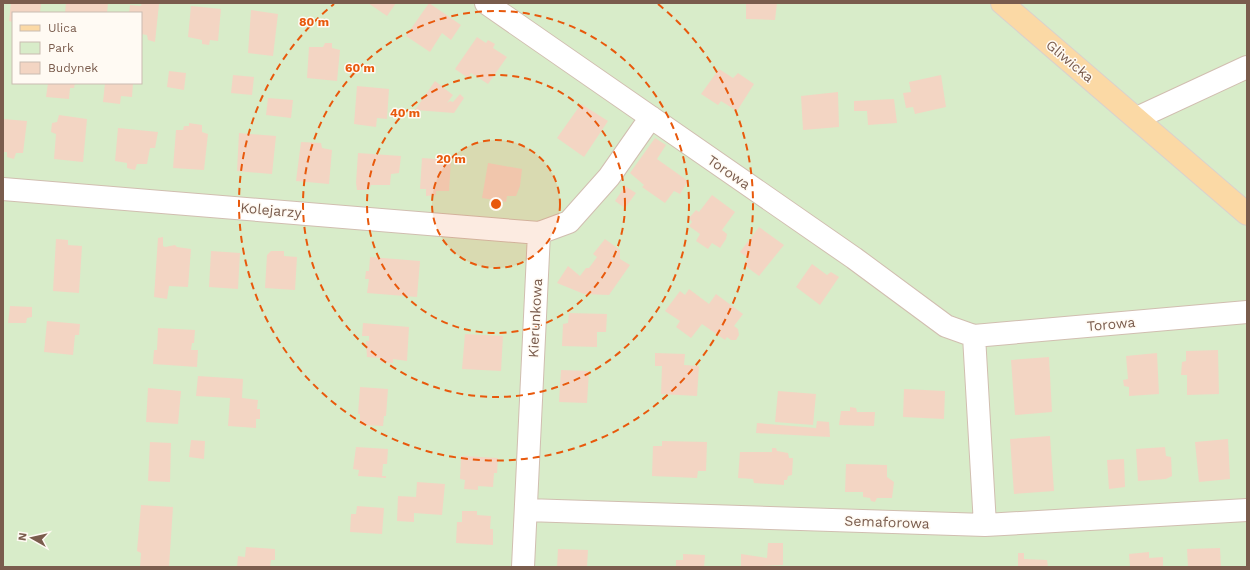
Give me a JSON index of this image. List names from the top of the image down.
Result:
{
  "streets": {
    "main road": ["Gliwicka"],
    "street": [
      "Torowa",
      "Kolejarzy",
      "Kierunkowa",
      "Semaforowa"
    ]
  },
  "crossings": [
    ["Kolejarzy", "Kierunkowa"],
    ["Kierunkowa", "Semaforowa"]
  ],
  "legend": ["Ulica", "Park", "Budynek"],
  "north": "left",
  "rings": [
    "80 m",
    "60 m",
    "40 m",
    "20 m"
  ]
}
